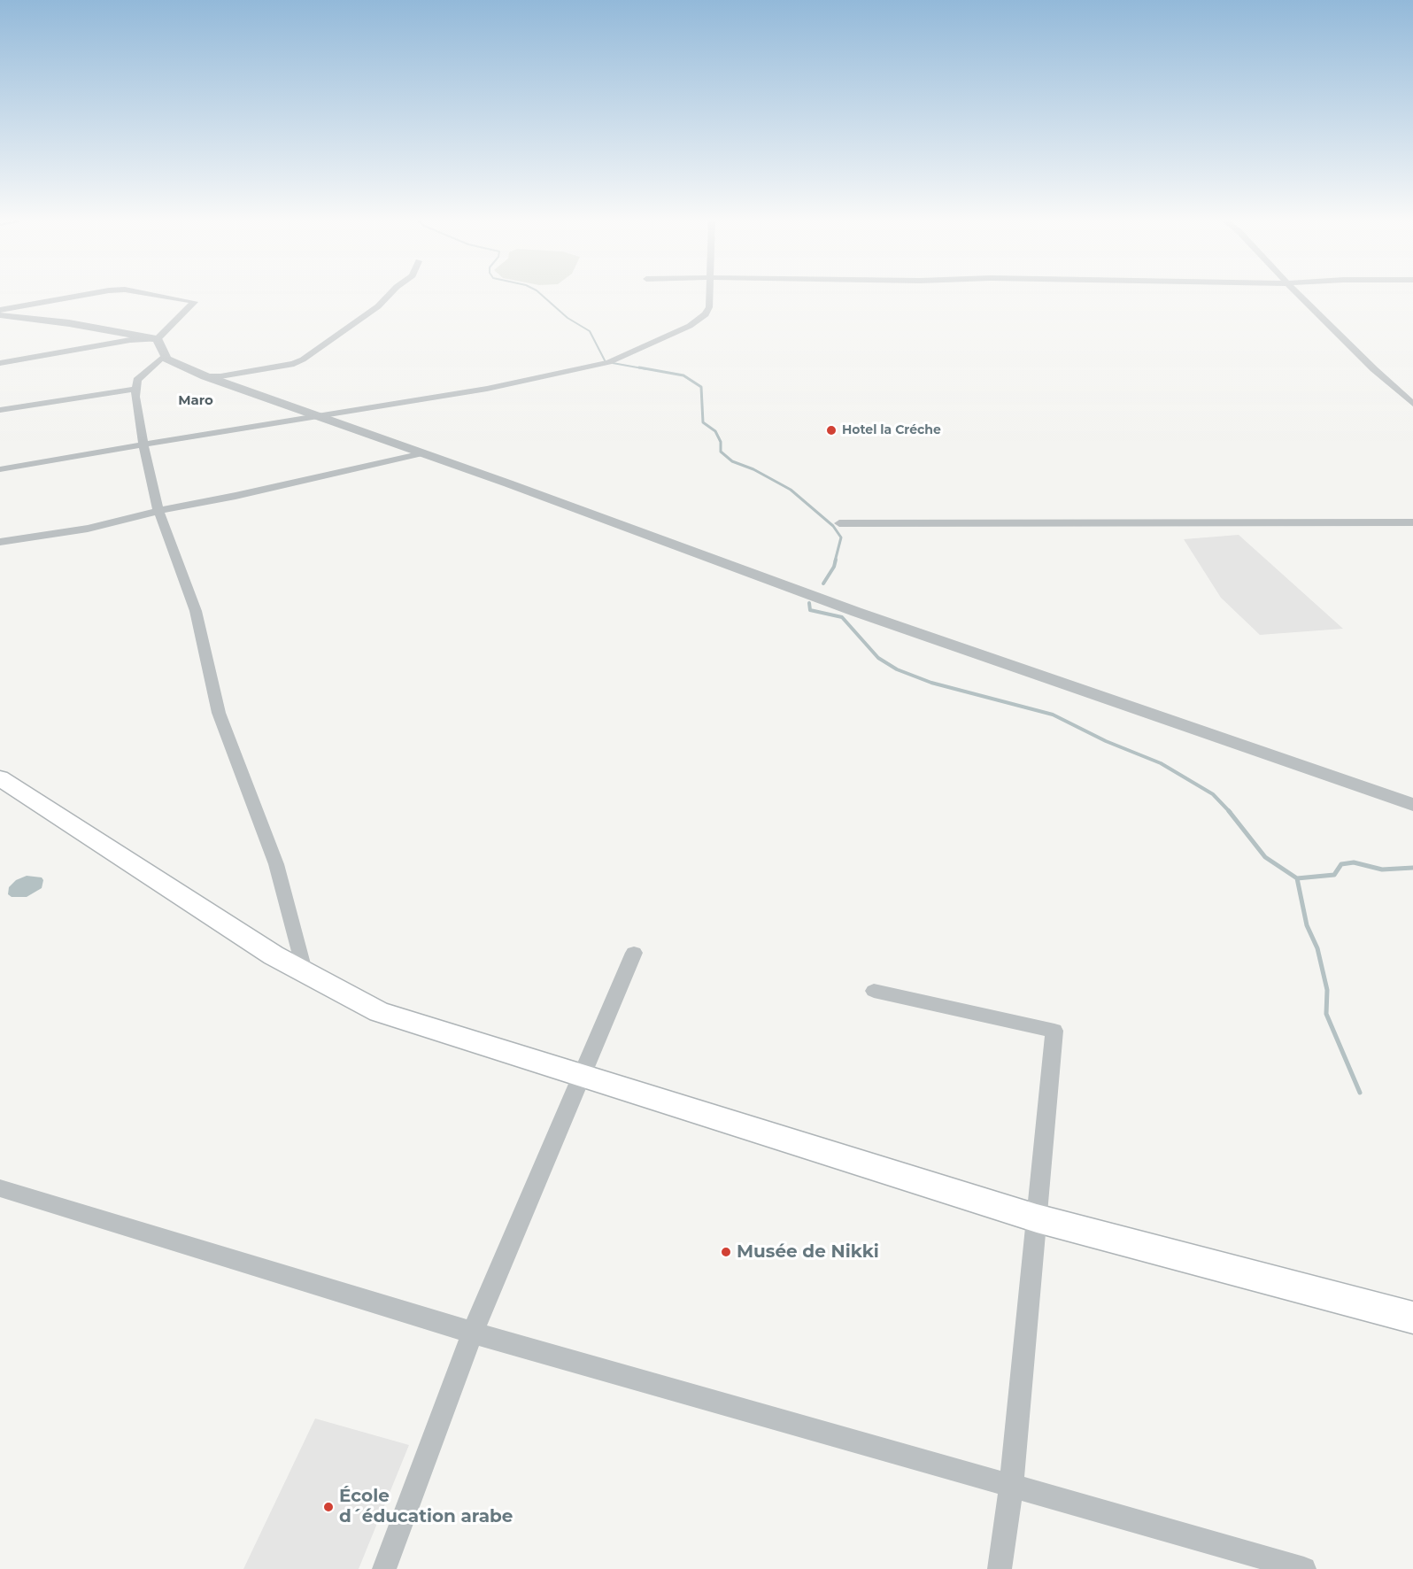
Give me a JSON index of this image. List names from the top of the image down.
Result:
{
  "districts": ["Maro"],
  "places": ["Hotel la Créche", "Musée de Nikki", "École d´éducation arabe"]
}
